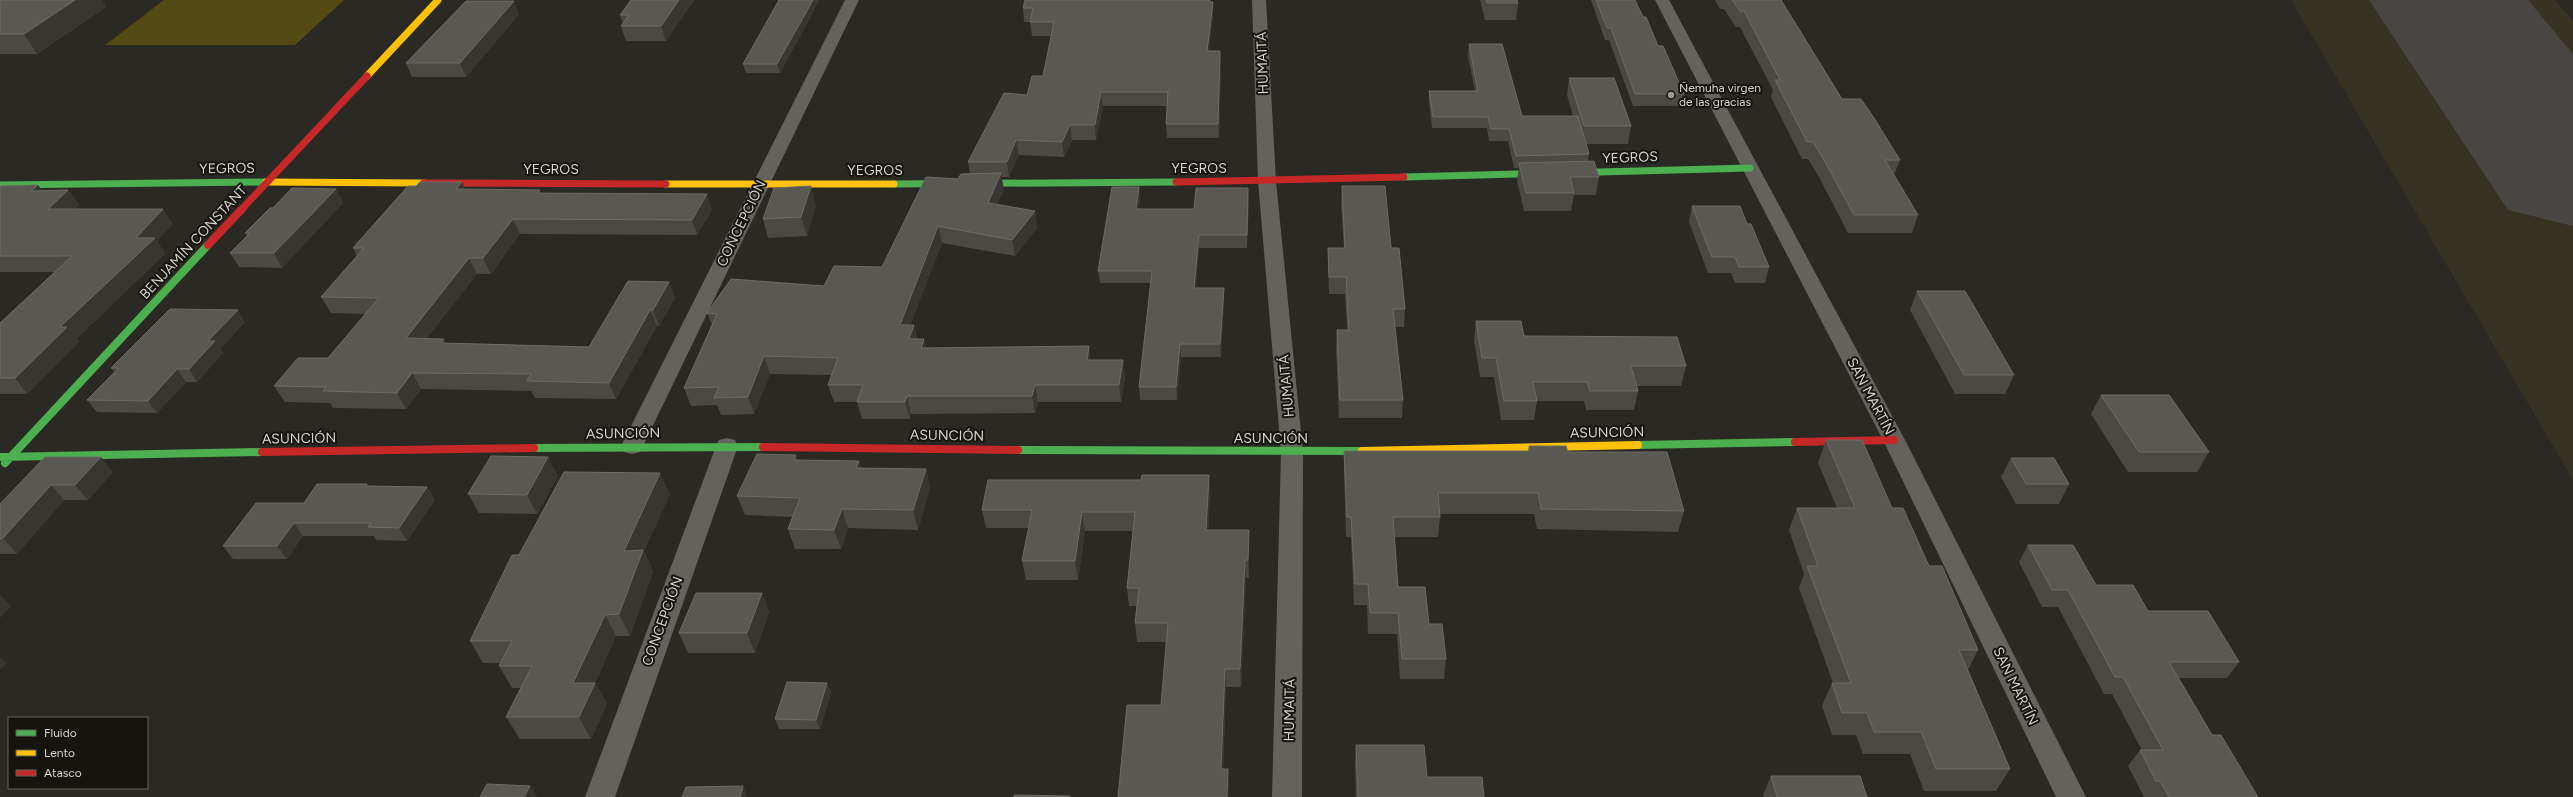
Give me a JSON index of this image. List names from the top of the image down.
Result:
{
  "streets": {
    "street": [
      "HUMAITÁ",
      "YEGROS",
      "CONCEPCIÓN",
      "BENJAMÍN CONSTANT",
      "SAN MARTÍN",
      "ASUNCIÓN"
    ]
  },
  "crossings": [
    ["HUMAITÁ", "YEGROS"],
    ["HUMAITÁ", "ASUNCIÓN"],
    ["YEGROS", "CONCEPCIÓN"],
    ["YEGROS", "BENJAMÍN CONSTANT"],
    ["YEGROS", "SAN MARTÍN"],
    ["CONCEPCIÓN", "ASUNCIÓN"],
    ["BENJAMÍN CONSTANT", "ASUNCIÓN"],
    ["SAN MARTÍN", "ASUNCIÓN"]
  ],
  "places": ["Ñemuha virgen de las gracias"],
  "legend": ["Fluido", "Lento", "Atasco"]
}
